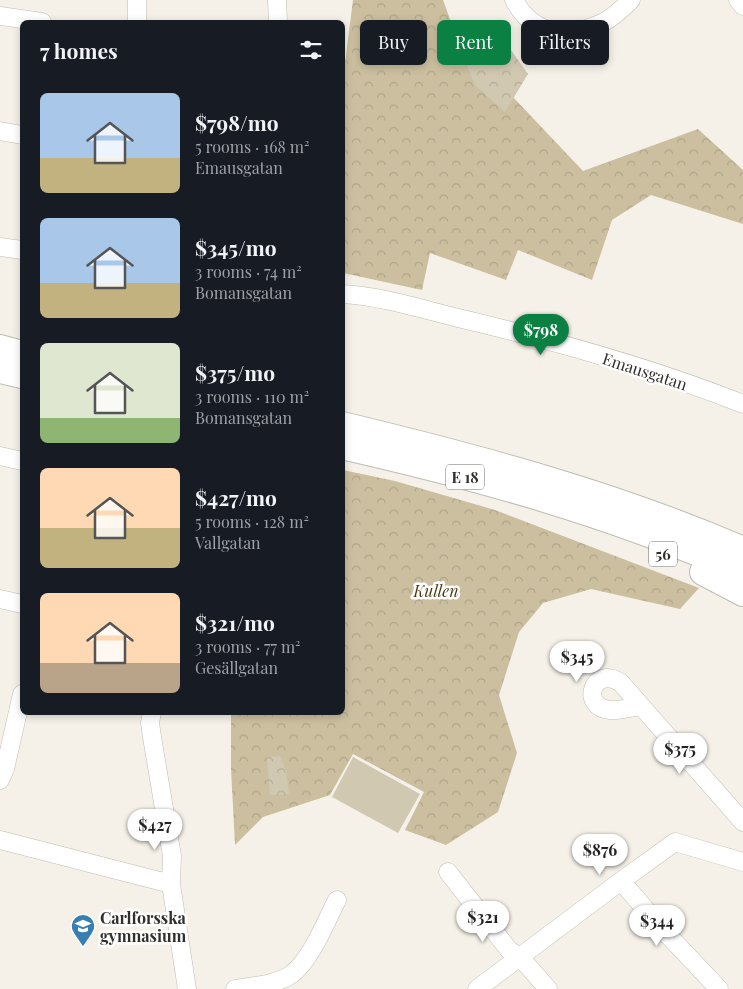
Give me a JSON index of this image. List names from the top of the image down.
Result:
{
  "streets": {
    "highway": ["E 18", "56"],
    "street": ["Emausgatan"]
  },
  "crossings": [
    ["E 18", "56"]
  ],
  "parks": ["Kullen"],
  "places": {
    "school or university": ["Carlforsska gymnasium"]
  },
  "page": {
    "chip": ["Buy", "Rent", "Filters"],
    "heading": "7 homes",
    "list": [
      {
        "name": "$798/mo",
        "note": "5 rooms · 168 m² · Emausgatan"
      },
      {
        "name": "$345/mo",
        "note": "3 rooms · 74 m² · Bomansgatan"
      },
      {
        "name": "$375/mo",
        "note": "3 rooms · 110 m² · Bomansgatan"
      },
      {
        "name": "$427/mo",
        "note": "5 rooms · 128 m² · Vallgatan"
      },
      {
        "name": "$321/mo",
        "note": "3 rooms · 77 m² · Gesällgatan"
      }
    ],
    "price": [
      "$798",
      "$345",
      "$375",
      "$427",
      "$876",
      "$321",
      "$344"
    ]
  }
}
